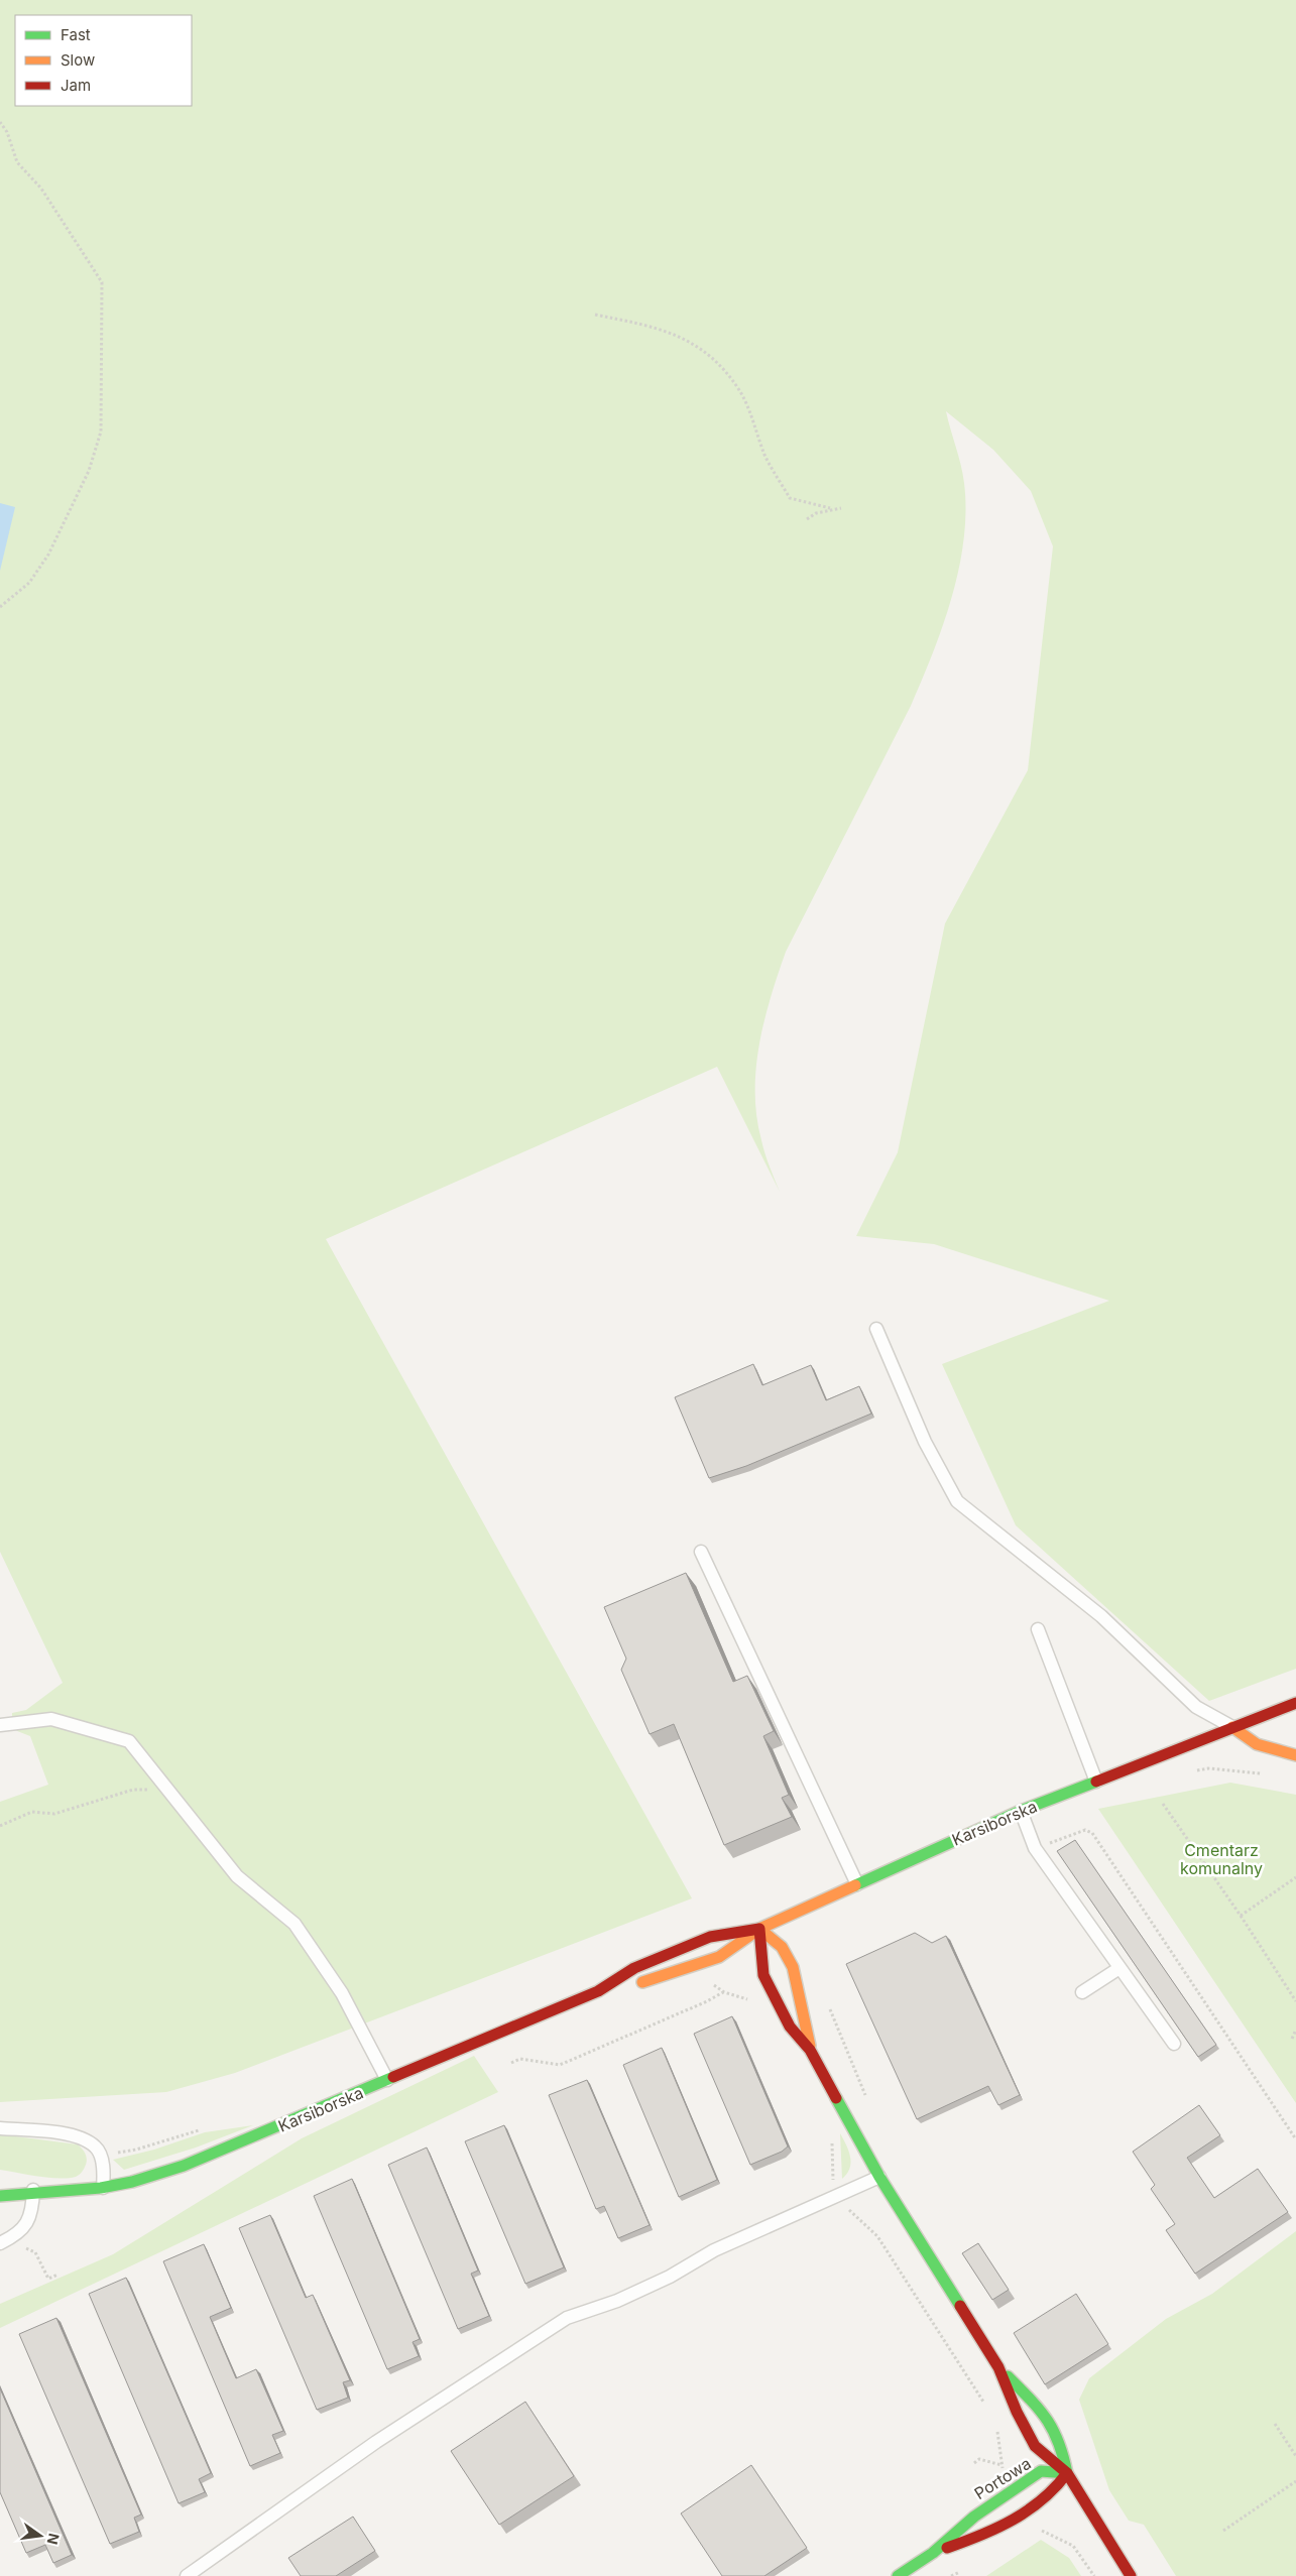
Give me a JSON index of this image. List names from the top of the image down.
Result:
{
  "streets": {
    "main road": ["Karsiborska", "Portowa"]
  },
  "parks": ["Cmentarz komunalny"],
  "legend": ["Fast", "Slow", "Jam"],
  "north": "right"
}
